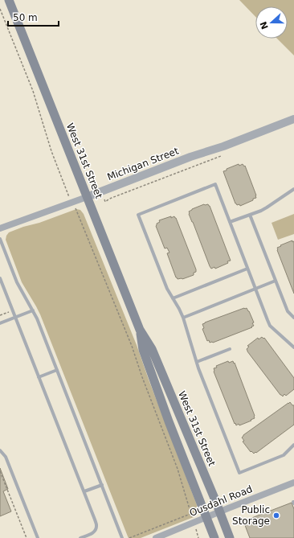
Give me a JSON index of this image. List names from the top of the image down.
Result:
{
  "streets": {
    "main road": ["West 31st Street"],
    "street": ["Michigan Street", "Ousdahl Road"]
  },
  "crossings": [
    ["West 31st Street", "Michigan Street"],
    ["West 31st Street", "Ousdahl Road"]
  ],
  "places": ["Public Storage"],
  "scale_bar": "50 m",
  "north": "left"
}
